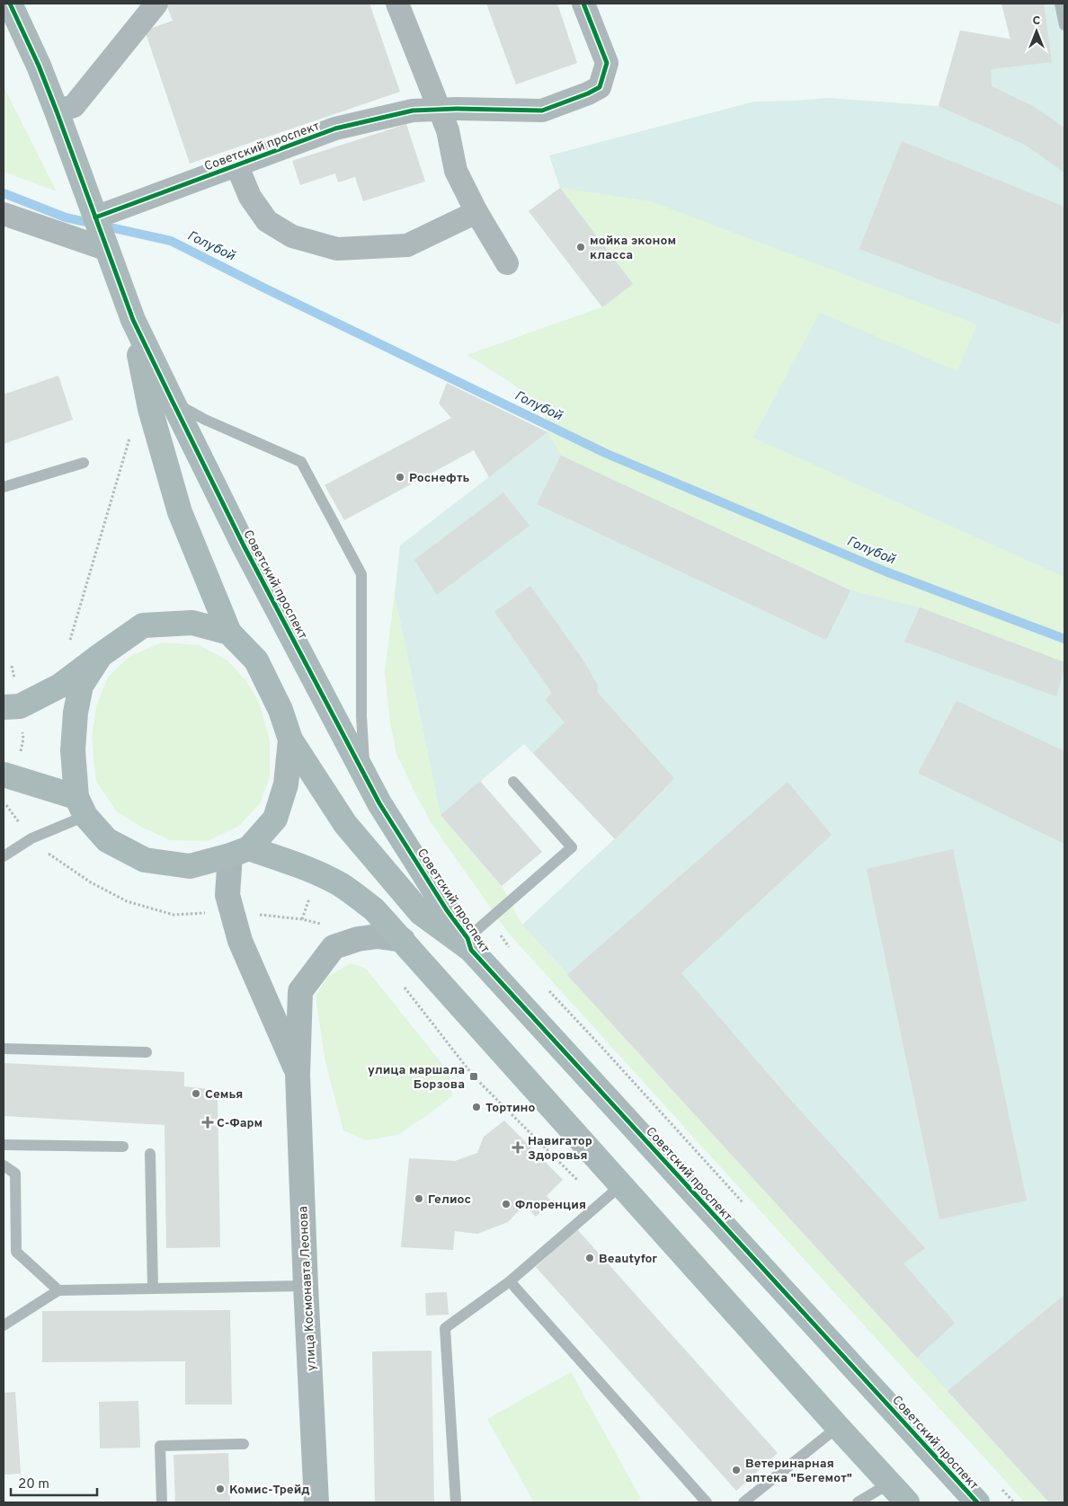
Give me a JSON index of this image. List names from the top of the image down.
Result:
{
  "streets": {
    "main road": ["Советский проспект", "улица Космонавта Леонова"]
  },
  "water": ["Голубой"],
  "places": {
    "other": [
      "мойка эконом класса",
      "Роснефть",
      "Семья",
      "Тортино",
      "Гелиос",
      "Флоренция",
      "Beautyfor",
      "Ветеринарная аптека \"Бегемот\"",
      "Комис-Трейд"
    ],
    "transit": ["улица маршала Борзова"],
    "health": ["С-Фарм", "Навигатор Здоровья"]
  },
  "scale_bar": "20 m",
  "north": "top"
}
